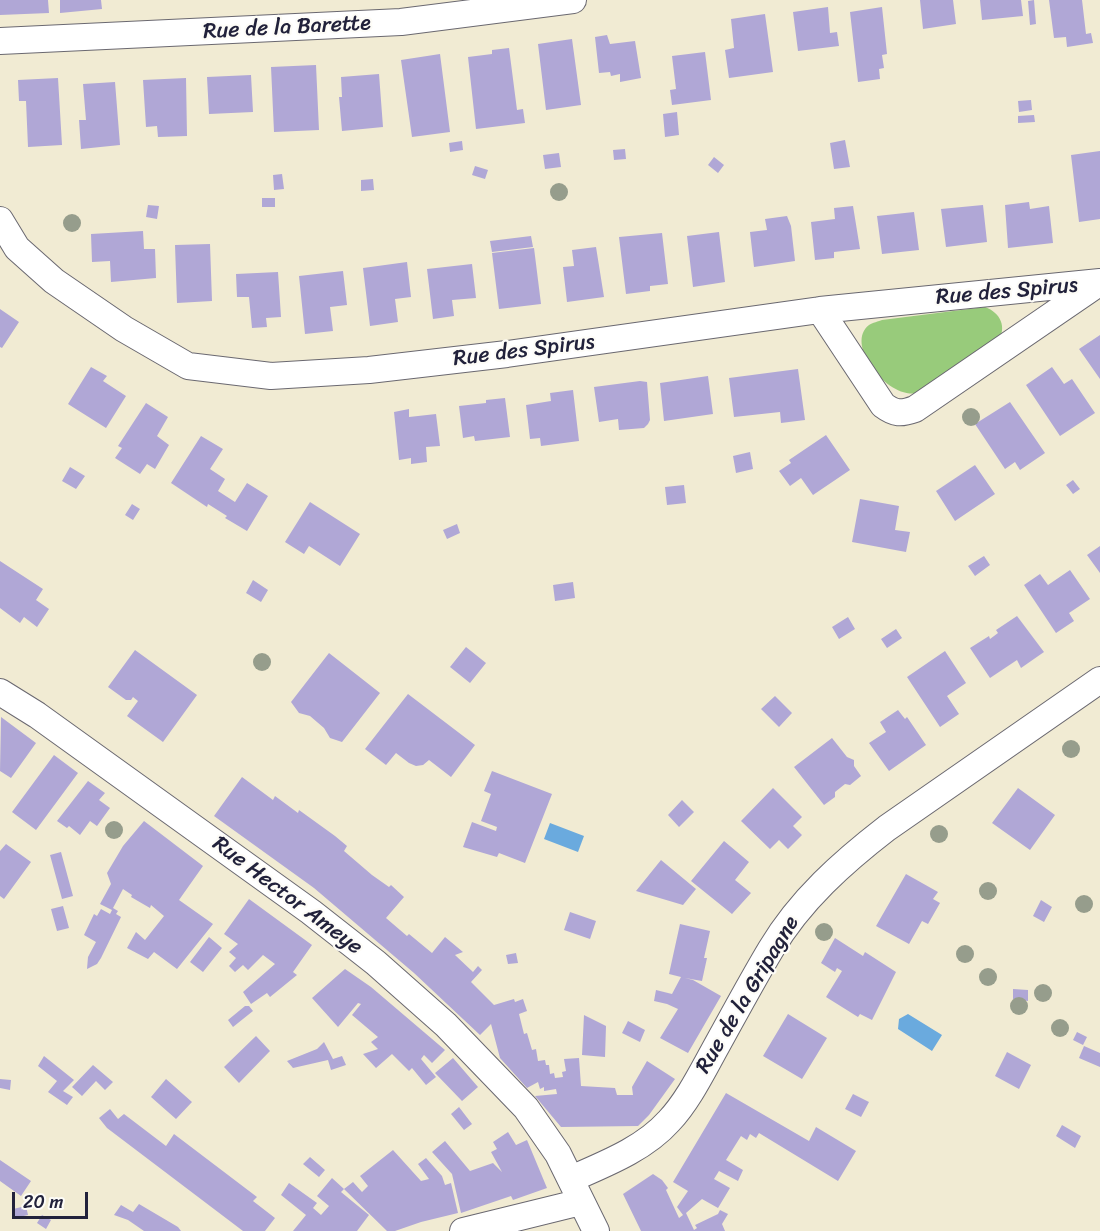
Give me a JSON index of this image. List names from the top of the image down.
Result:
{
  "streets": {
    "street": [
      "Rue de la Barette",
      "Rue des Spirus",
      "Rue Hector Ameye",
      "Rue de la Gripagne"
    ]
  },
  "crossings": [
    ["Rue Hector Ameye", "Rue de la Gripagne"]
  ],
  "scale_bar": "20 m"
}
